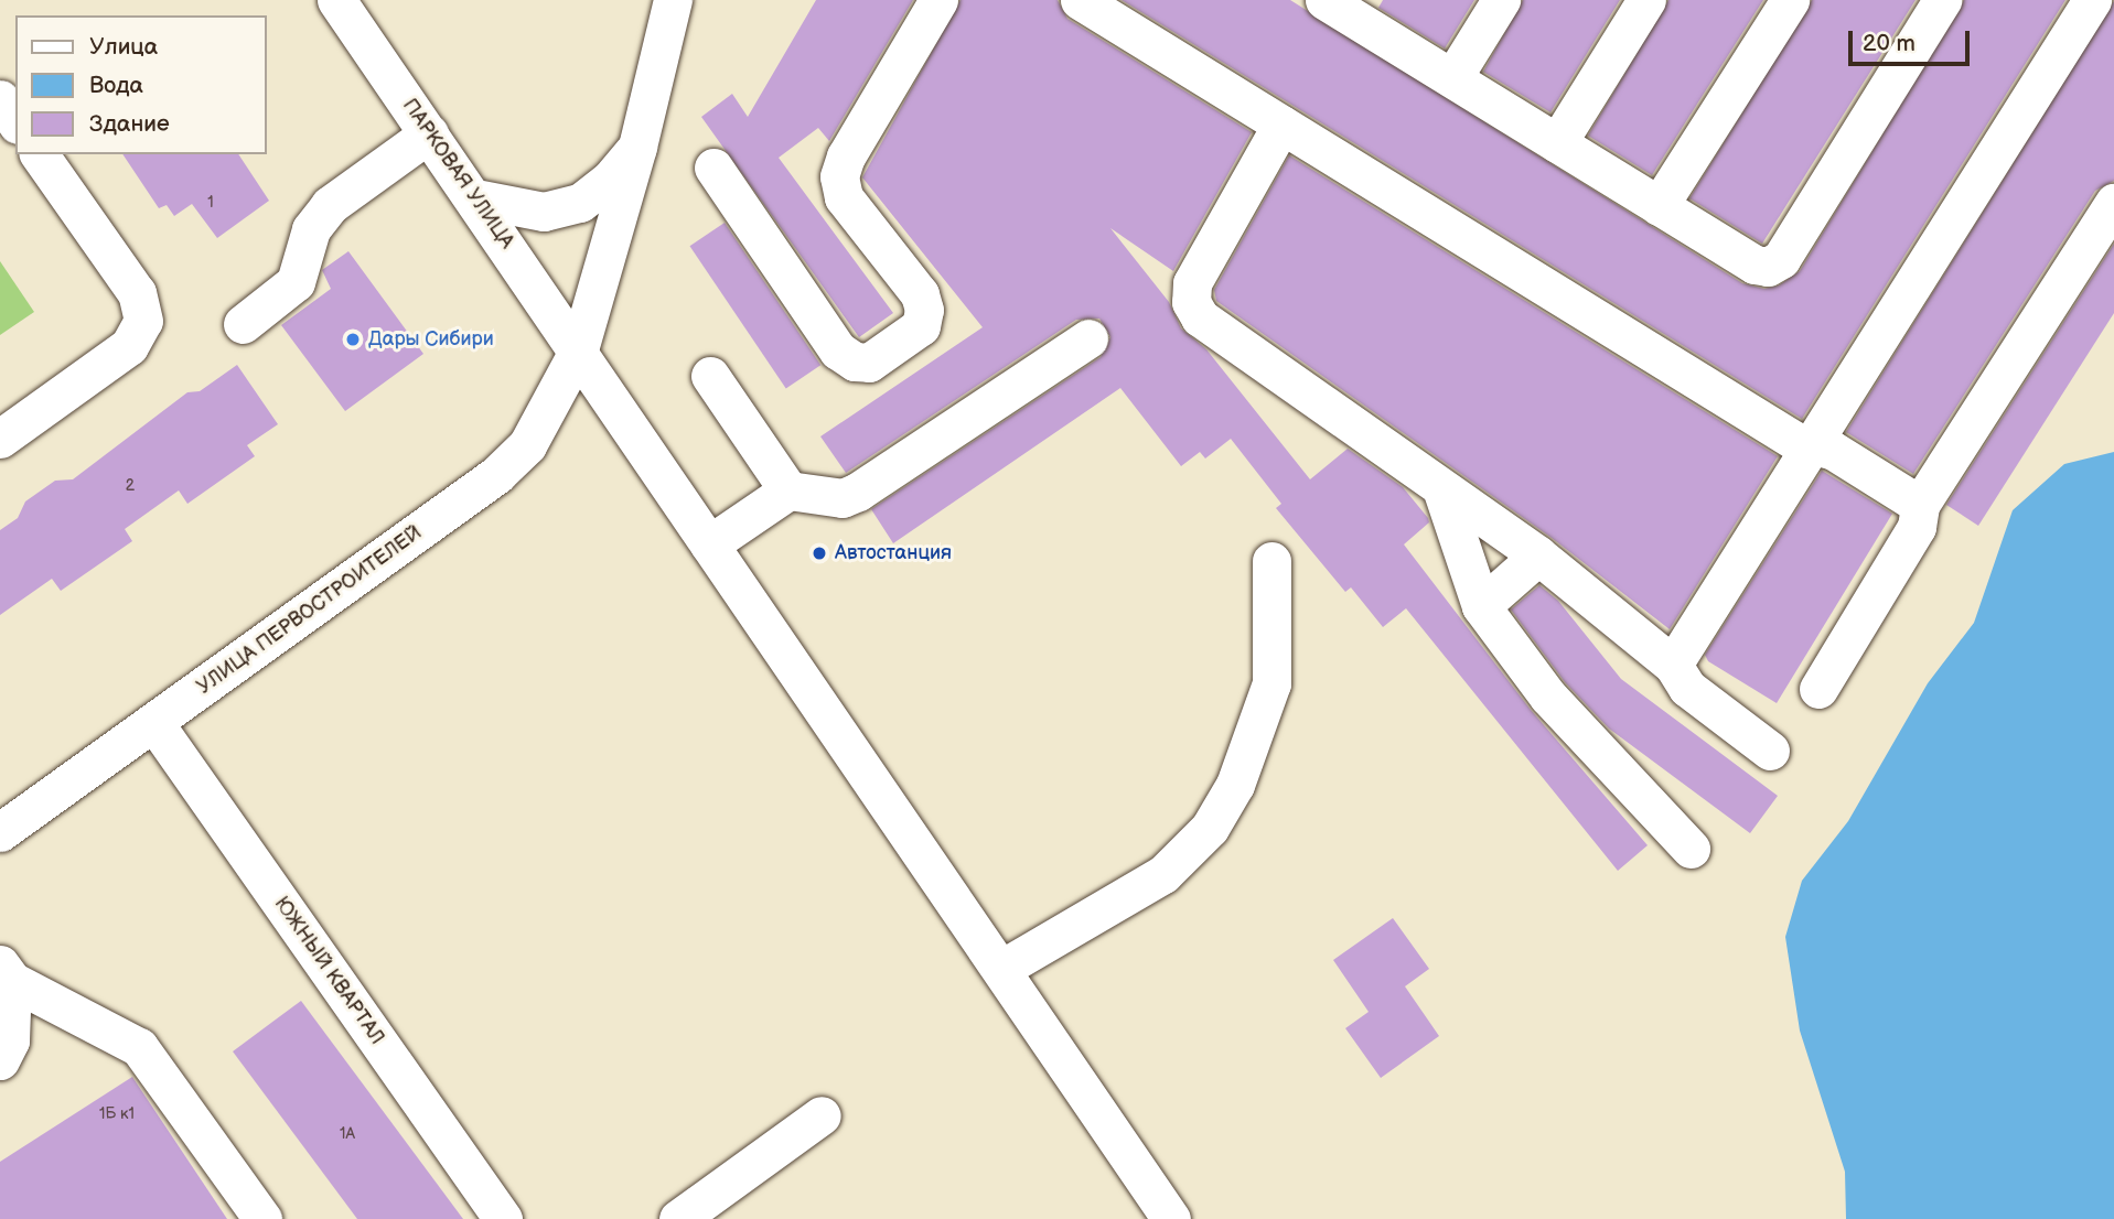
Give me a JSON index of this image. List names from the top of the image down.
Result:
{
  "streets": {
    "street": ["ПАРКОВАЯ УЛИЦА", "УЛИЦА ПЕРВОСТРОИТЕЛЕЙ", "ЮЖНЫЙ КВАРТАЛ"]
  },
  "crossings": [
    ["ПАРКОВАЯ УЛИЦА", "УЛИЦА ПЕРВОСТРОИТЕЛЕЙ"],
    ["УЛИЦА ПЕРВОСТРОИТЕЛЕЙ", "ЮЖНЫЙ КВАРТАЛ"]
  ],
  "places": ["Дары Сибири", "Автостанция"],
  "house_numbers": [
    "1",
    "2",
    "1Б к1",
    "1А"
  ],
  "legend": ["Улица", "Вода", "Здание"],
  "scale_bar": "20 m"
}
